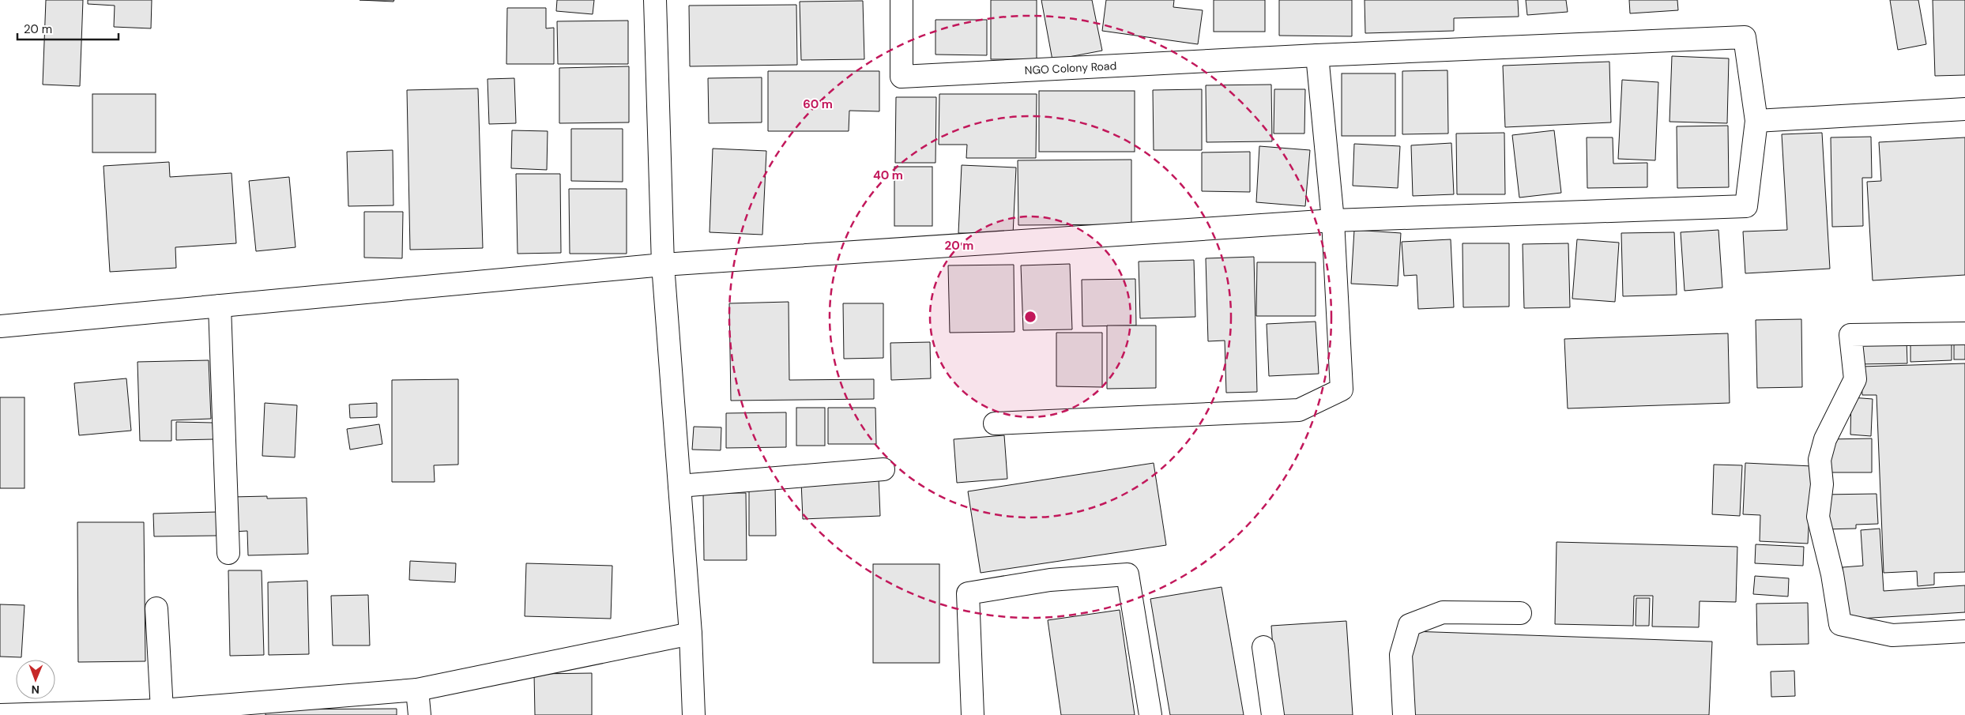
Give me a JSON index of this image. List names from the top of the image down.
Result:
{
  "streets": {
    "street": ["NGO Colony Road"]
  },
  "scale_bar": "20 m",
  "north": "bottom",
  "rings": ["60 m", "40 m", "20 m"]
}
